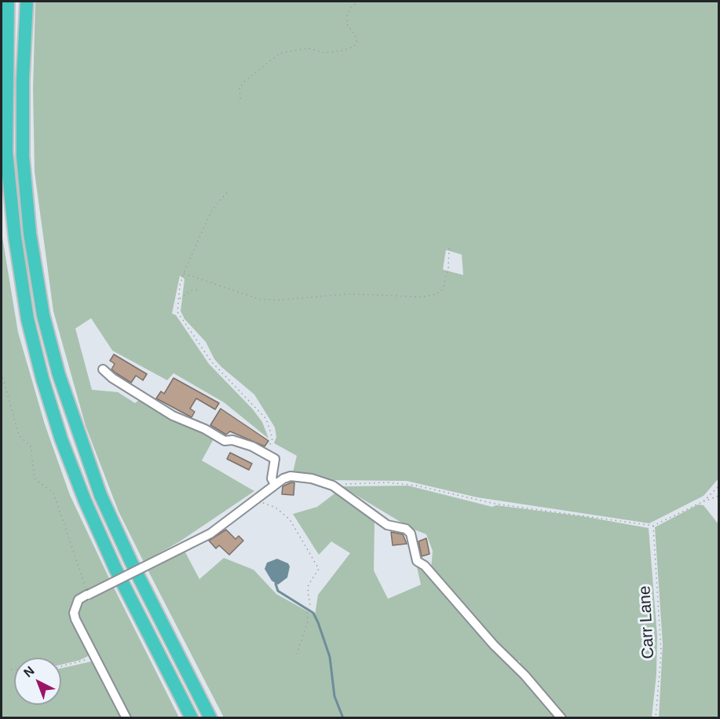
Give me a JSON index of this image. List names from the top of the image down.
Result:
{
  "streets": {
    "path": ["Carr Lane"]
  },
  "north": "top left"
}
